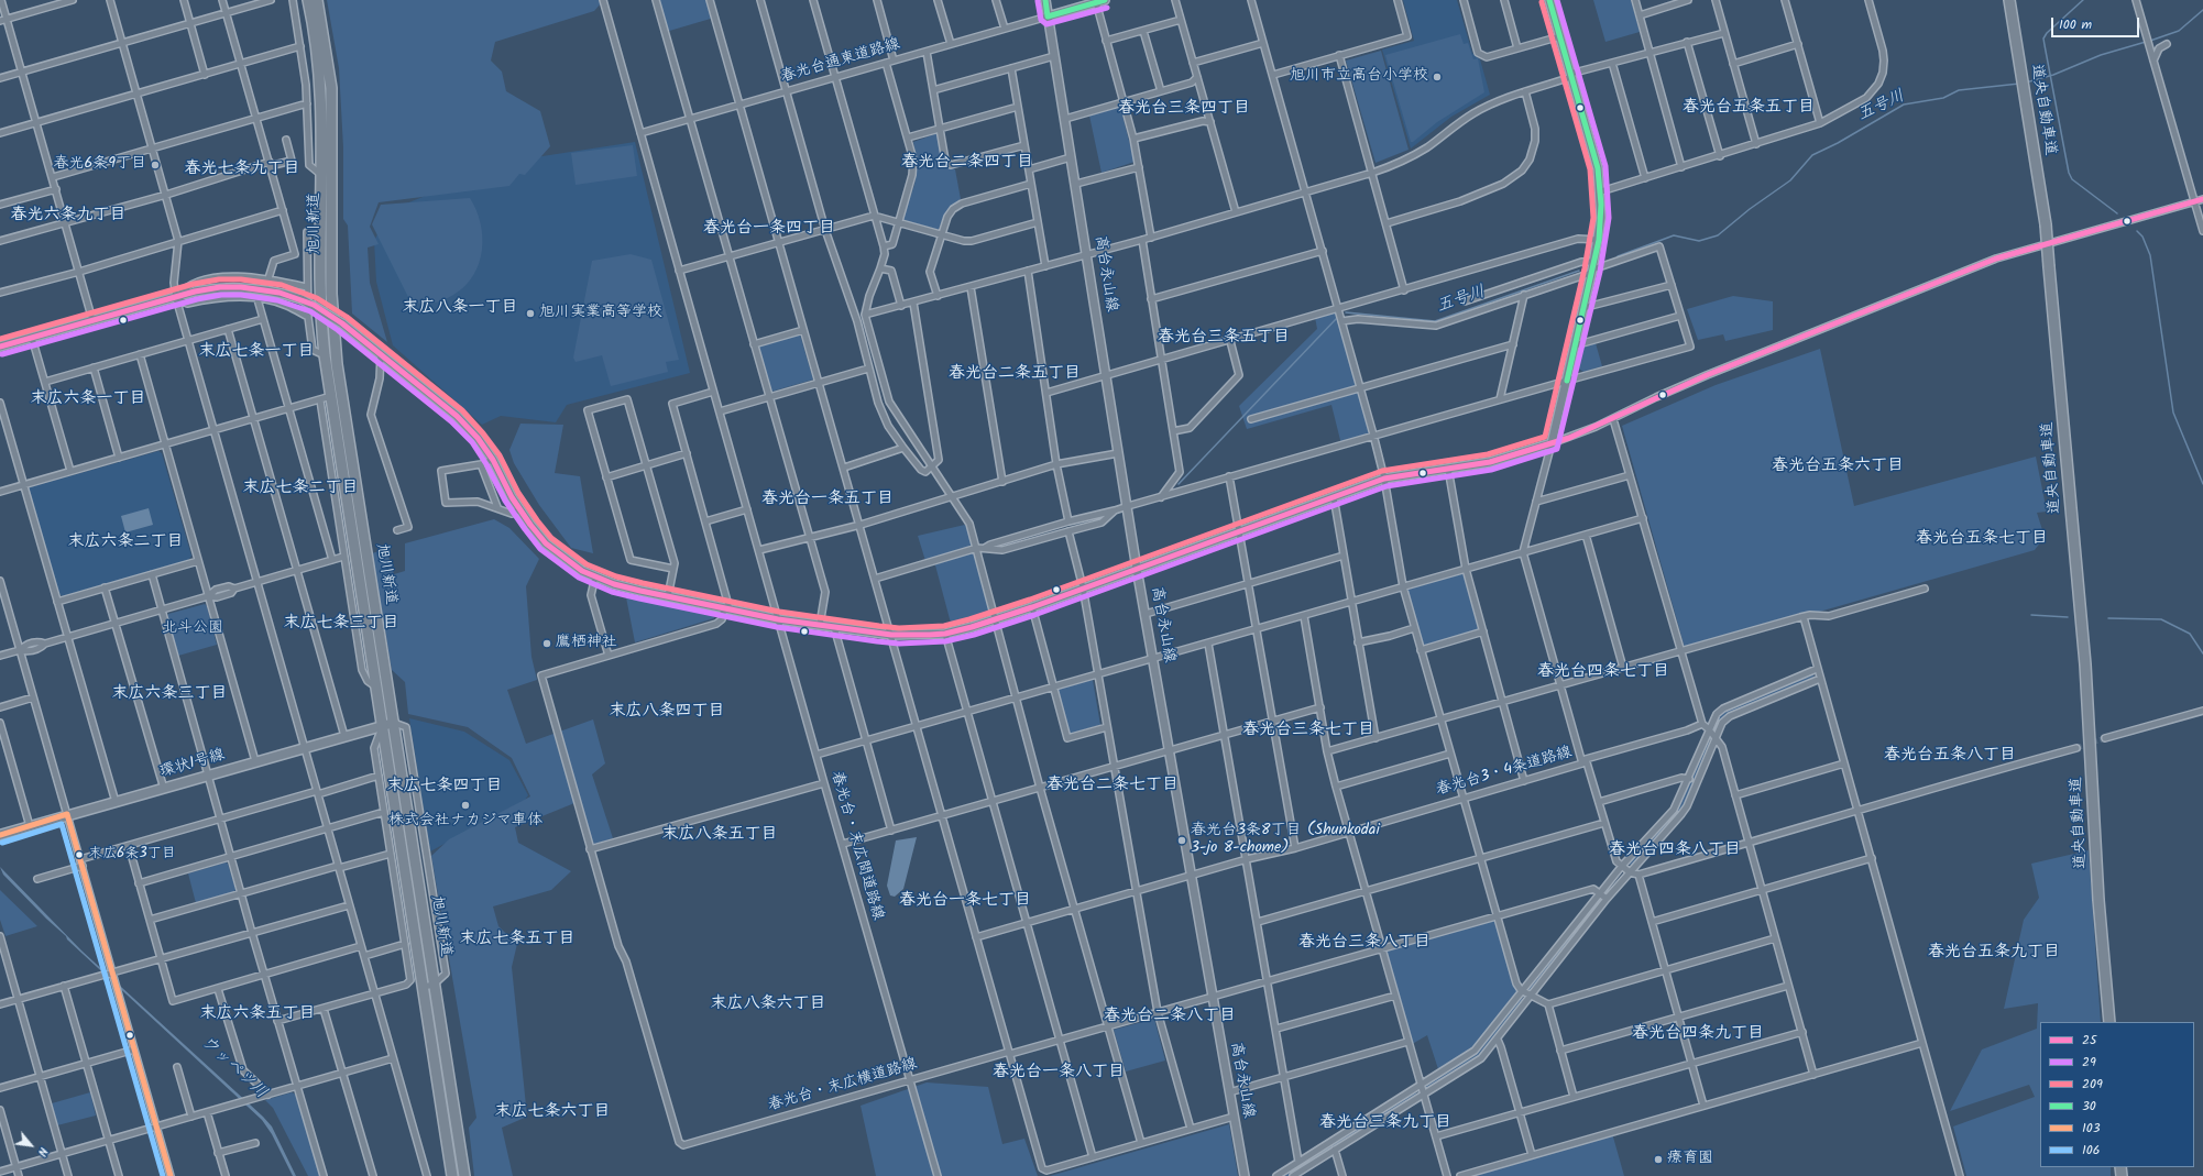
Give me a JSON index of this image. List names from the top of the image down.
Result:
{
  "streets": {
    "highway": ["道央自動車道", "旭川新道"],
    "main road": ["環状1号線"],
    "street": [
      "春光台通東道路線",
      "高台永山線",
      "春光台3・4条道路線",
      "春光台・末広間道路線",
      "春光台・末広横道路線"
    ]
  },
  "crossings": [
    ["春光台通東道路線", "高台永山線"],
    ["春光台通東道路線", "春光台・末広間道路線"],
    ["旭川新道", "環状1号線"],
    ["高台永山線", "春光台3・4条道路線"],
    ["高台永山線", "春光台・末広横道路線"],
    ["春光台・末広間道路線", "春光台・末広横道路線"]
  ],
  "districts": [
    "春光台五条五丁目",
    "春光台三条四丁目",
    "春光台二条四丁目",
    "春光七条九丁目",
    "春光六条九丁目",
    "春光台一条四丁目",
    "末広八条一丁目",
    "春光台三条五丁目",
    "末広七条一丁目",
    "春光台二条五丁目",
    "末広六条一丁目",
    "春光台五条六丁目",
    "末広七条二丁目",
    "春光台一条五丁目",
    "春光台五条七丁目",
    "末広六条二丁目",
    "末広七条三丁目",
    "春光台四条七丁目",
    "末広六条三丁目",
    "末広八条四丁目",
    "春光台三条七丁目",
    "春光台五条八丁目",
    "春光台二条七丁目",
    "末広七条四丁目",
    "末広八条五丁目",
    "春光台四条八丁目",
    "春光台一条七丁目",
    "末広七条五丁目",
    "春光台三条八丁目",
    "春光台五条九丁目",
    "末広八条六丁目",
    "末広六条五丁目",
    "春光台二条八丁目",
    "春光台四条九丁目",
    "春光台一条八丁目",
    "末広七条六丁目",
    "春光台三条九丁目"
  ],
  "water": ["五号川", "ウッペツ川"],
  "parks": ["北斗公園"],
  "places": [
    "旭川市立高台小学校",
    "春光6条9丁目",
    "旭川実業高等学校",
    "鷹栖神社",
    "株式会社ナカジマ車体",
    "春光台3条8丁目 (Shunkodai 3-jo 8-chome)",
    "末広6条3丁目",
    "療育園"
  ],
  "lines": [
    "transit line 29",
    "transit line 30",
    "transit line 209",
    "transit line 25",
    "transit line 103",
    "transit line 106"
  ],
  "legend": [
    "25",
    "29",
    "209",
    "30",
    "103",
    "106"
  ],
  "scale_bar": "100 m",
  "north": "bottom right"
}
